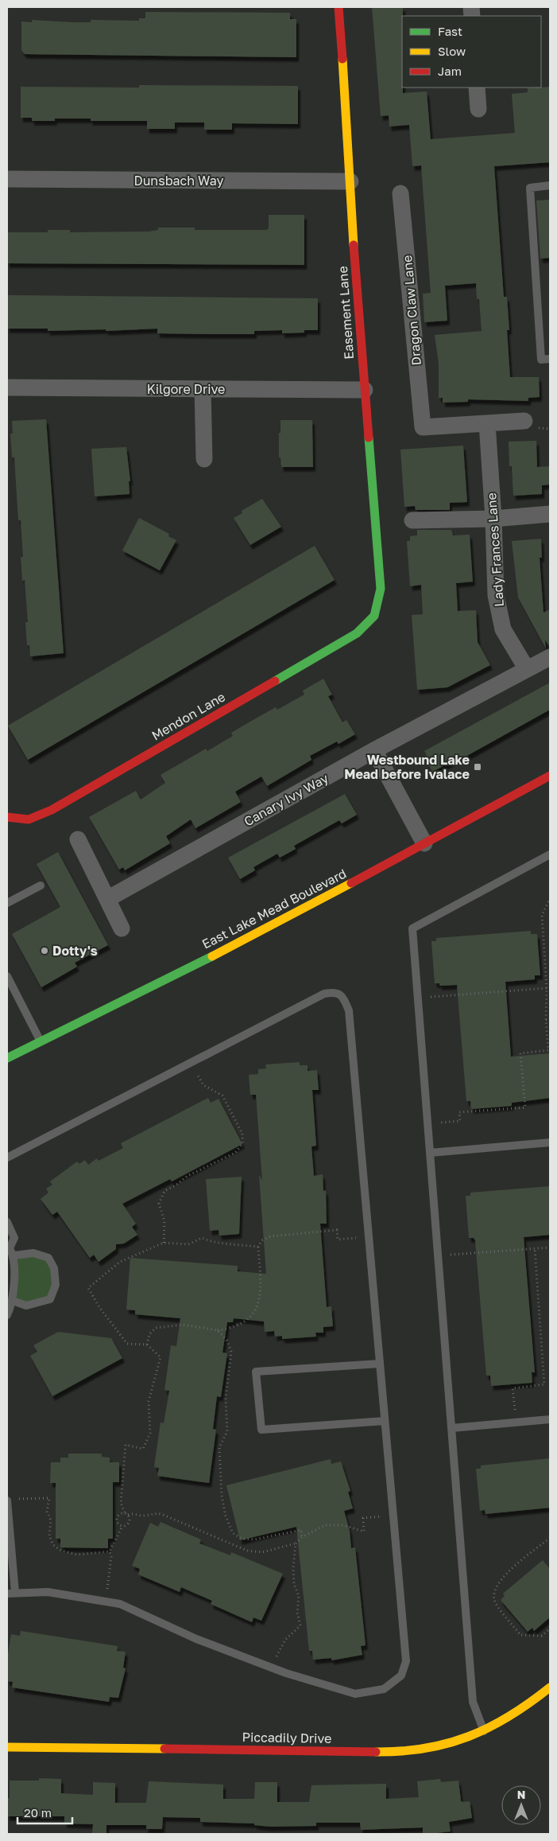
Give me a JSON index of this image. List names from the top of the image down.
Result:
{
  "streets": {
    "street": [
      "Dunsbach Way",
      "Dragon Claw Lane",
      "Easement Lane",
      "Kilgore Drive",
      "Lady Frances Lane",
      "Mendon Lane",
      "Canary Ivy Way",
      "East Lake Mead Boulevard",
      "Piccadily Drive"
    ]
  },
  "crossings": [
    ["Dunsbach Way", "Easement Lane"],
    ["Dragon Claw Lane", "Lady Frances Lane"],
    ["Easement Lane", "Kilgore Drive"],
    ["Easement Lane", "Mendon Lane"],
    ["Lady Frances Lane", "Canary Ivy Way"]
  ],
  "places": {
    "transit": ["Westbound Lake Mead before Ivalace"],
    "other": ["Dotty's"]
  },
  "legend": ["Fast", "Slow", "Jam"],
  "scale_bar": "20 m",
  "north": "top"
}
